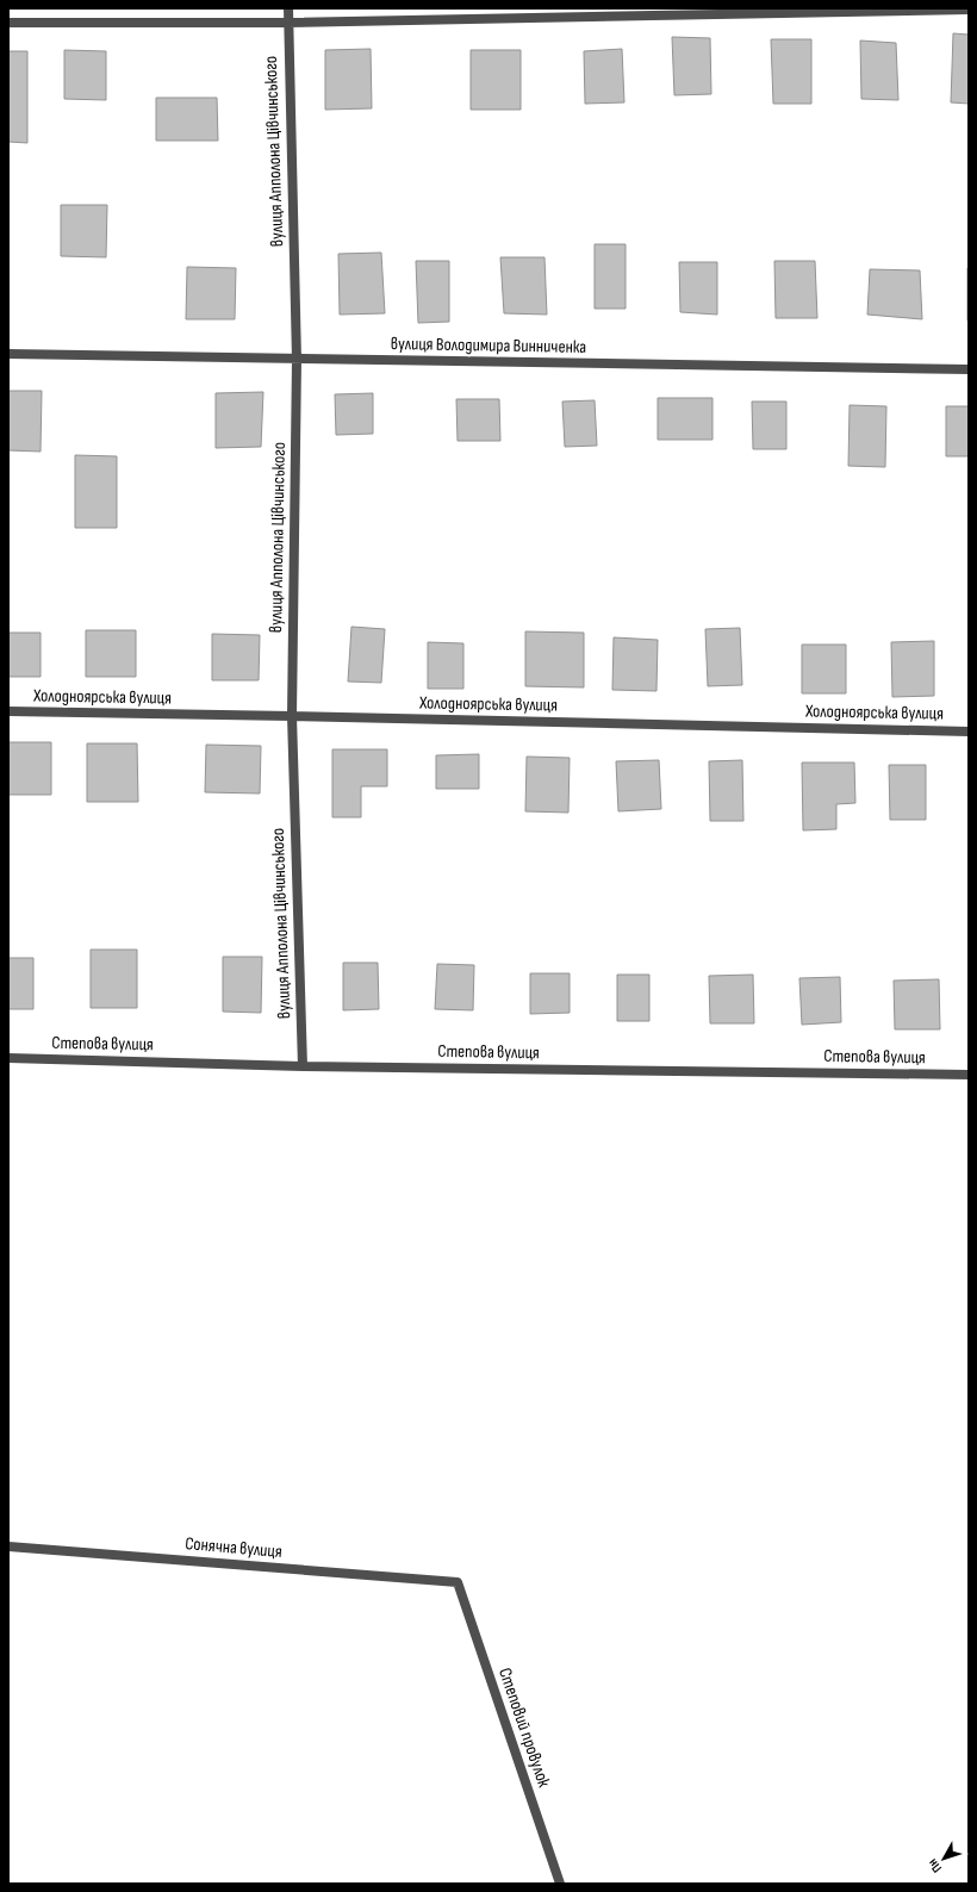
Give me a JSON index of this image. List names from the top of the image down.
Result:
{
  "streets": {
    "street": [
      "вулиця Апполона Цівчинського",
      "вулиця Володимира Винниченка",
      "Холодноярська вулиця",
      "Степова вулиця",
      "Сонячна вулиця",
      "Степовий провулок"
    ]
  },
  "crossings": [
    ["вулиця Апполона Цівчинського", "вулиця Володимира Винниченка"],
    ["вулиця Апполона Цівчинського", "Холодноярська вулиця"],
    ["вулиця Апполона Цівчинського", "Степова вулиця"],
    ["Сонячна вулиця", "Степовий провулок"]
  ],
  "north": "bottom left"
}
